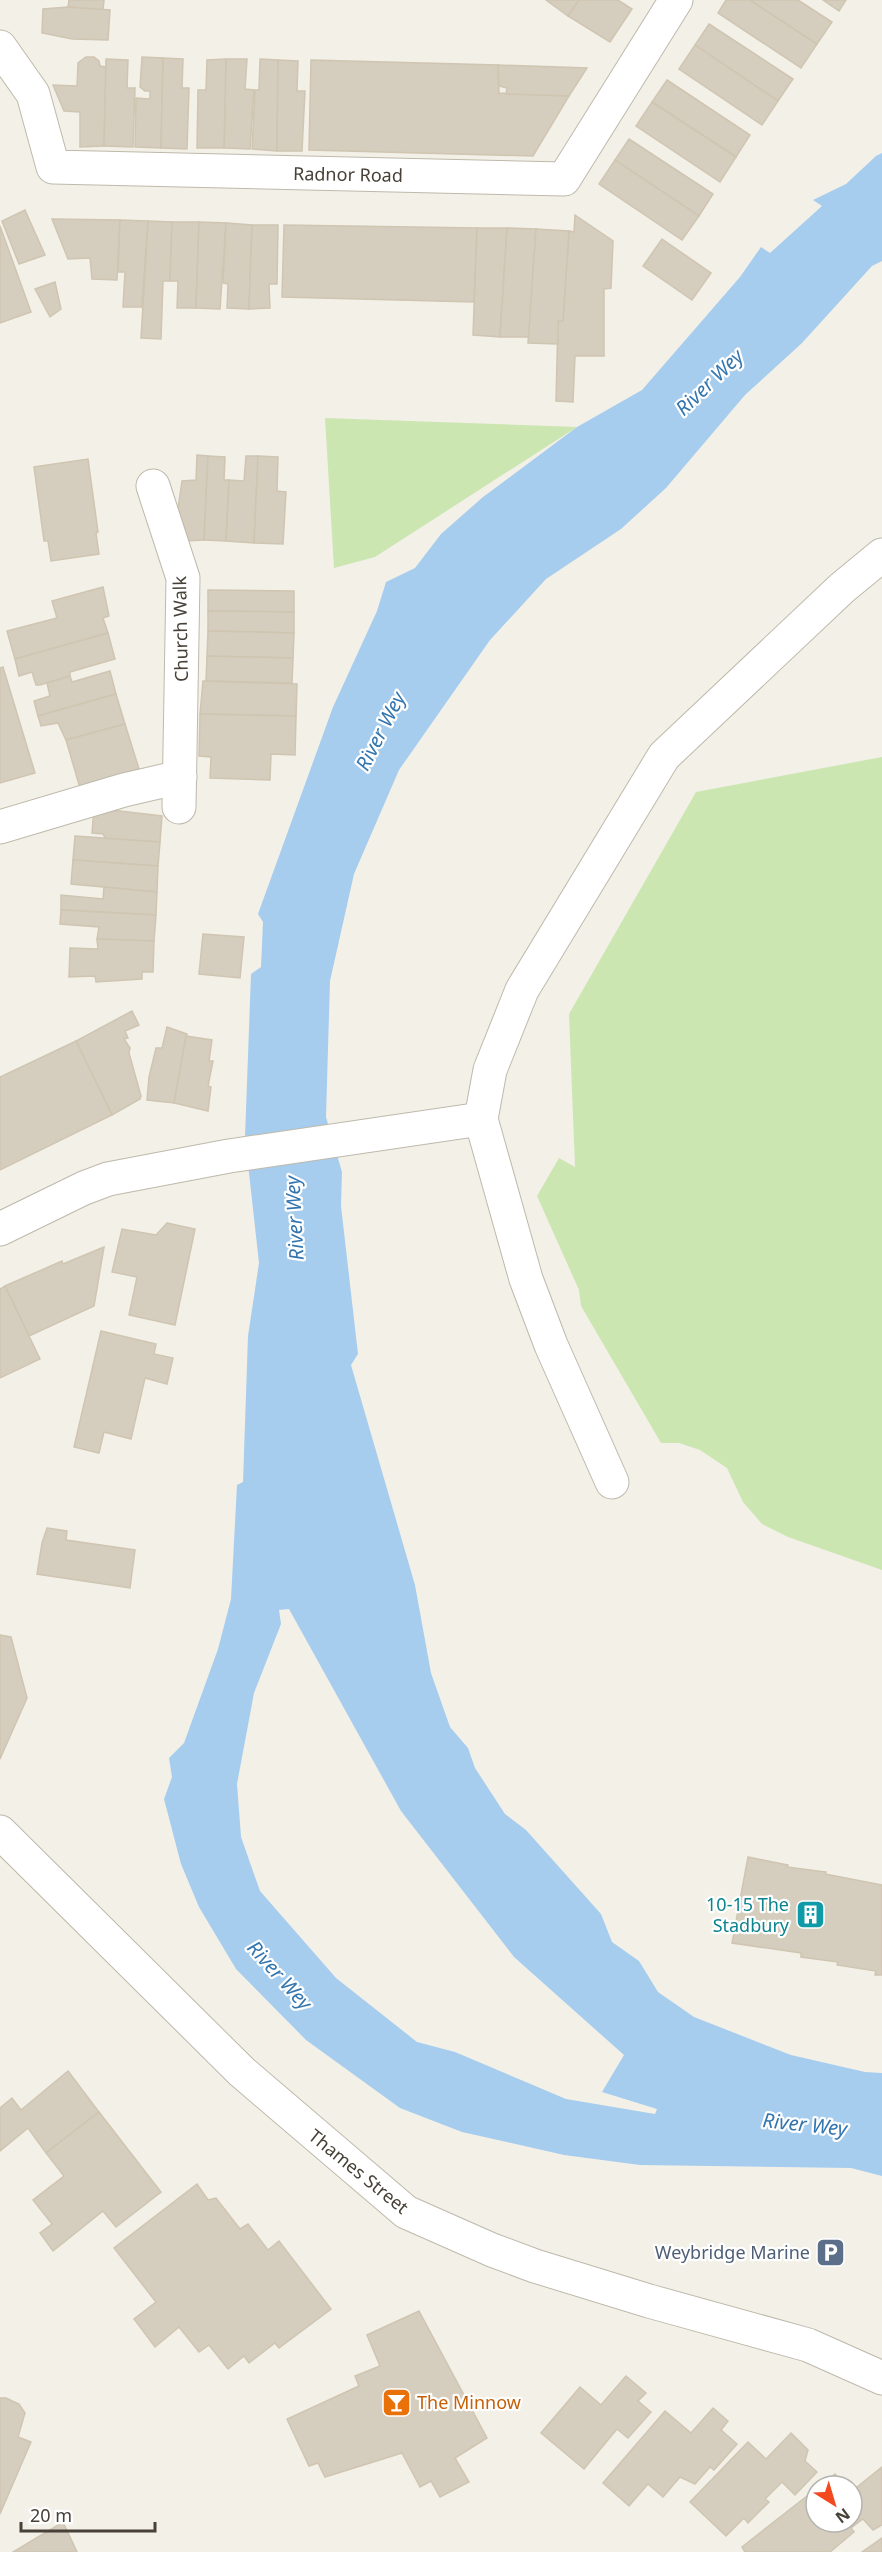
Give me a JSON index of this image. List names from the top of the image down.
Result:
{
  "streets": {
    "street": ["Radnor Road", "Church Walk", "Thames Street"]
  },
  "water": ["River Wey"],
  "places": {
    "building": ["10-15 The Stadbury"],
    "parking": ["Weybridge Marine"],
    "bar": ["The Minnow"]
  },
  "scale_bar": "20 m",
  "north": "bottom right"
}
